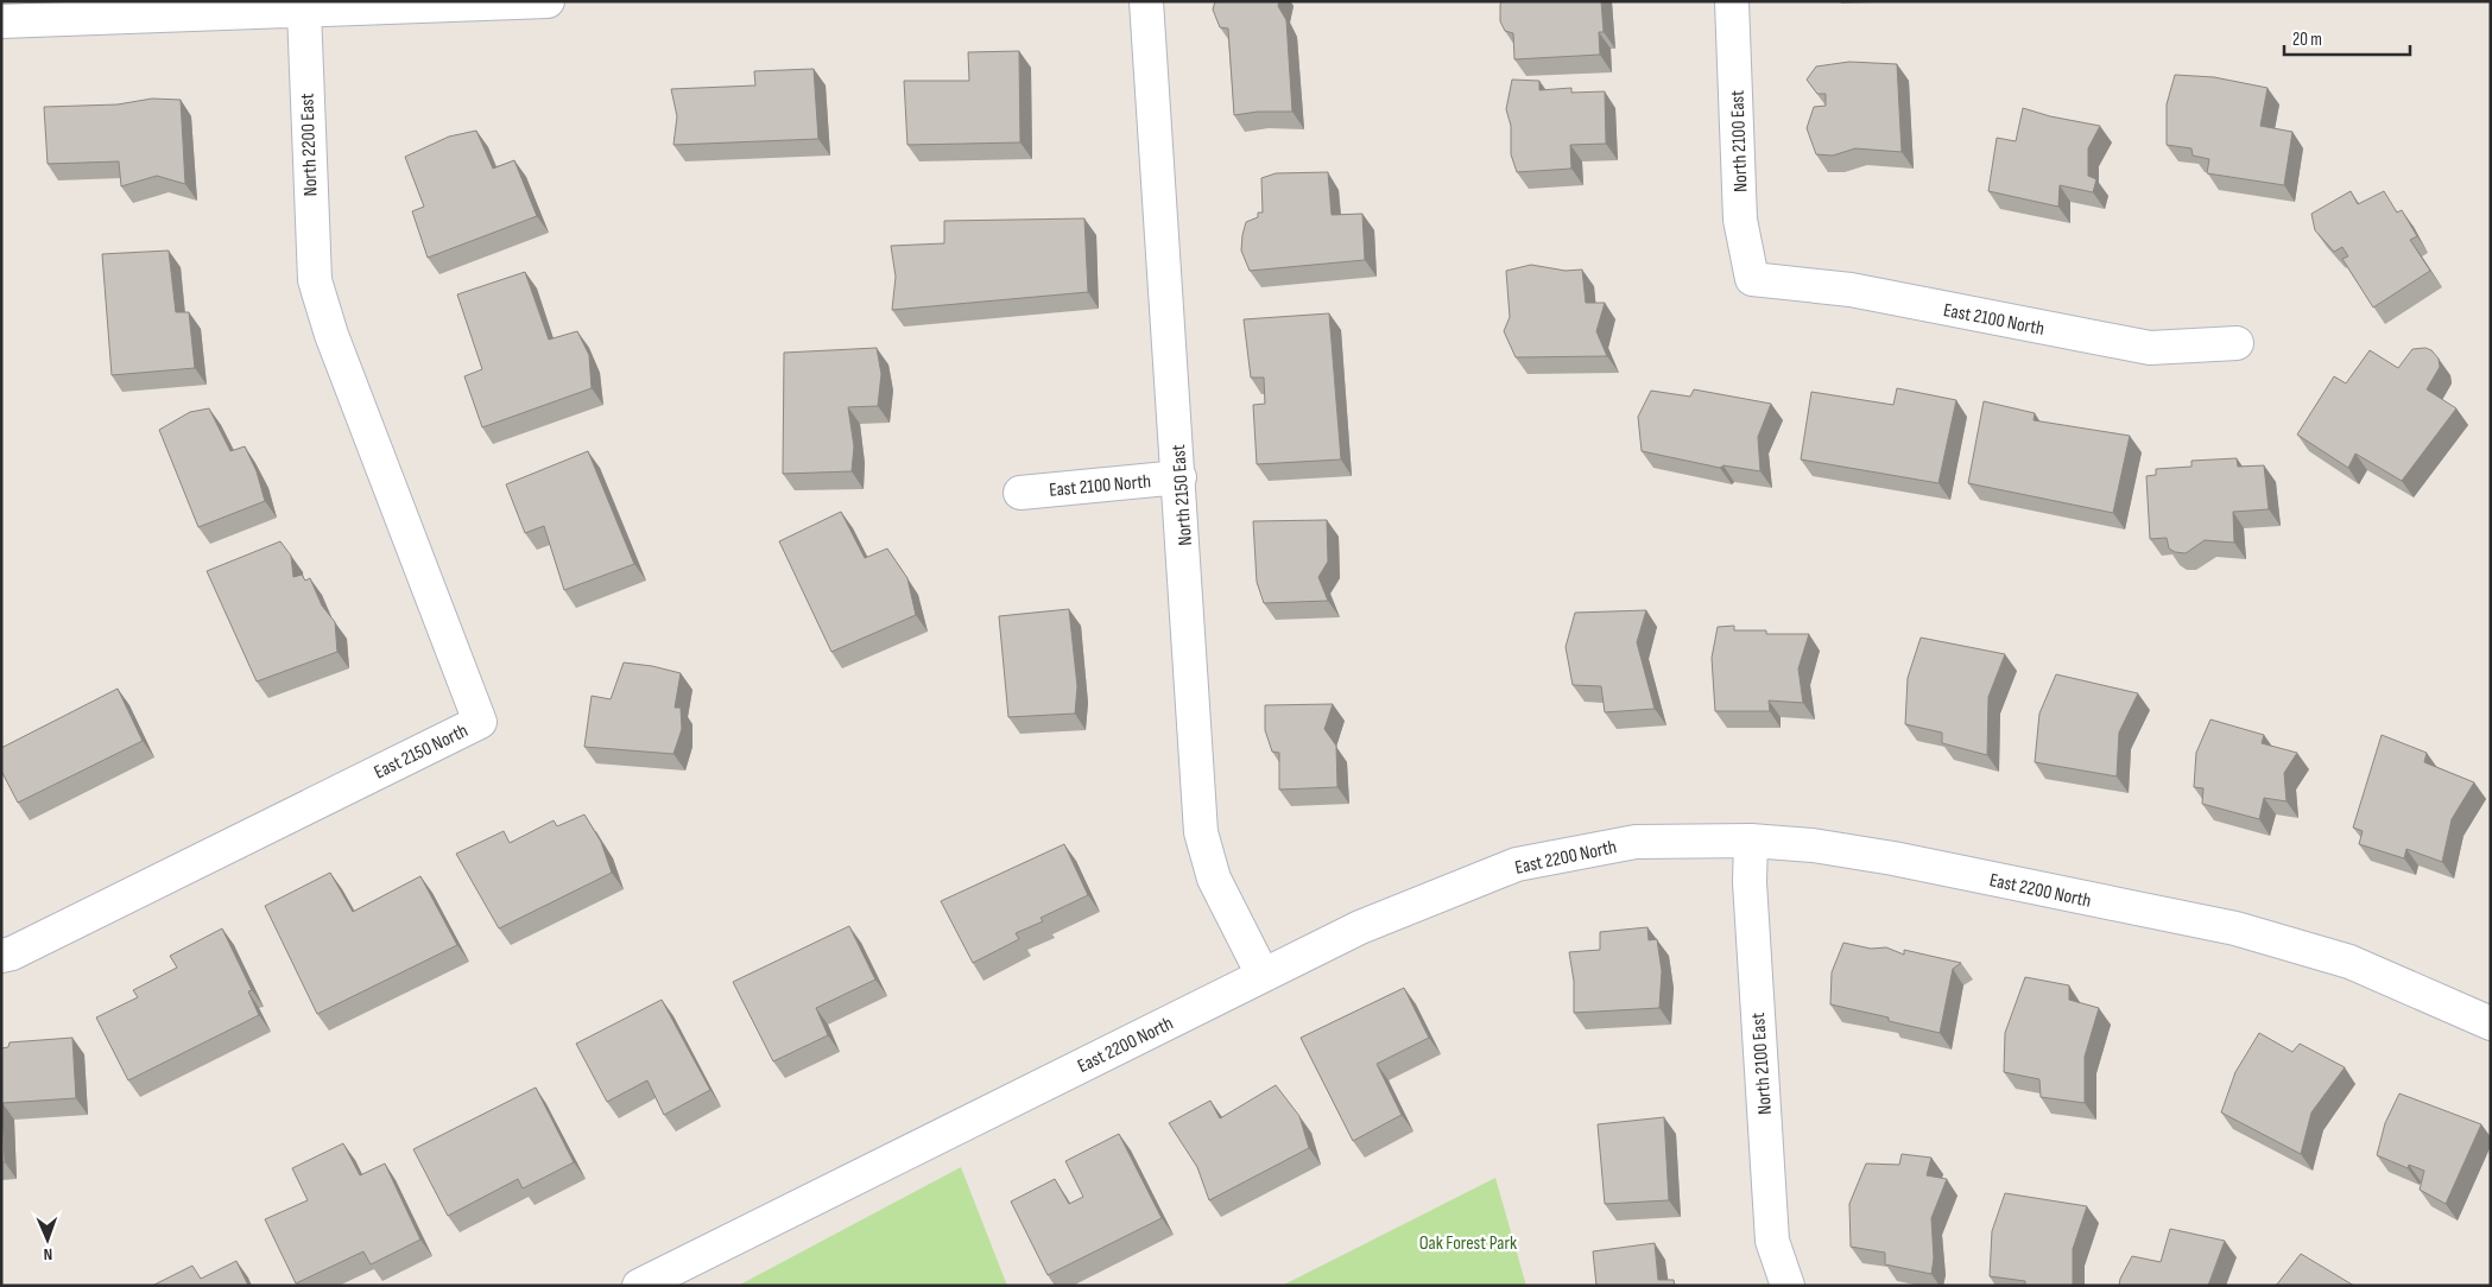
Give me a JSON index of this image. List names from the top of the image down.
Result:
{
  "streets": {
    "street": [
      "North 2100 East",
      "North 2200 East",
      "East 2100 North",
      "North 2150 East",
      "East 2150 North",
      "East 2200 North"
    ]
  },
  "crossings": [
    ["North 2100 East", "East 2100 North"],
    ["North 2100 East", "East 2200 North"],
    ["North 2200 East", "East 2150 North"],
    ["East 2100 North", "North 2150 East"],
    ["North 2150 East", "East 2200 North"]
  ],
  "parks": ["Oak Forest Park"],
  "scale_bar": "20 m",
  "north": "bottom"
}
